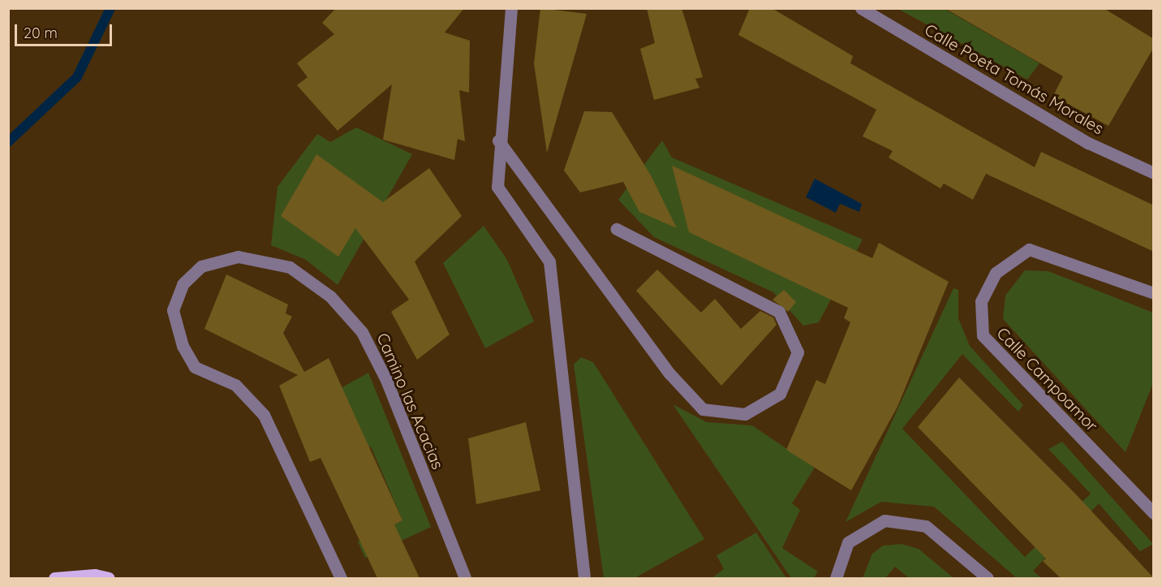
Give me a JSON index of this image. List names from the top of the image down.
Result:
{
  "streets": {
    "street": ["Calle Poeta Tomás Morales", "Calle Campoamor", "Camino las Acacias"]
  },
  "scale_bar": "20 m"
}
